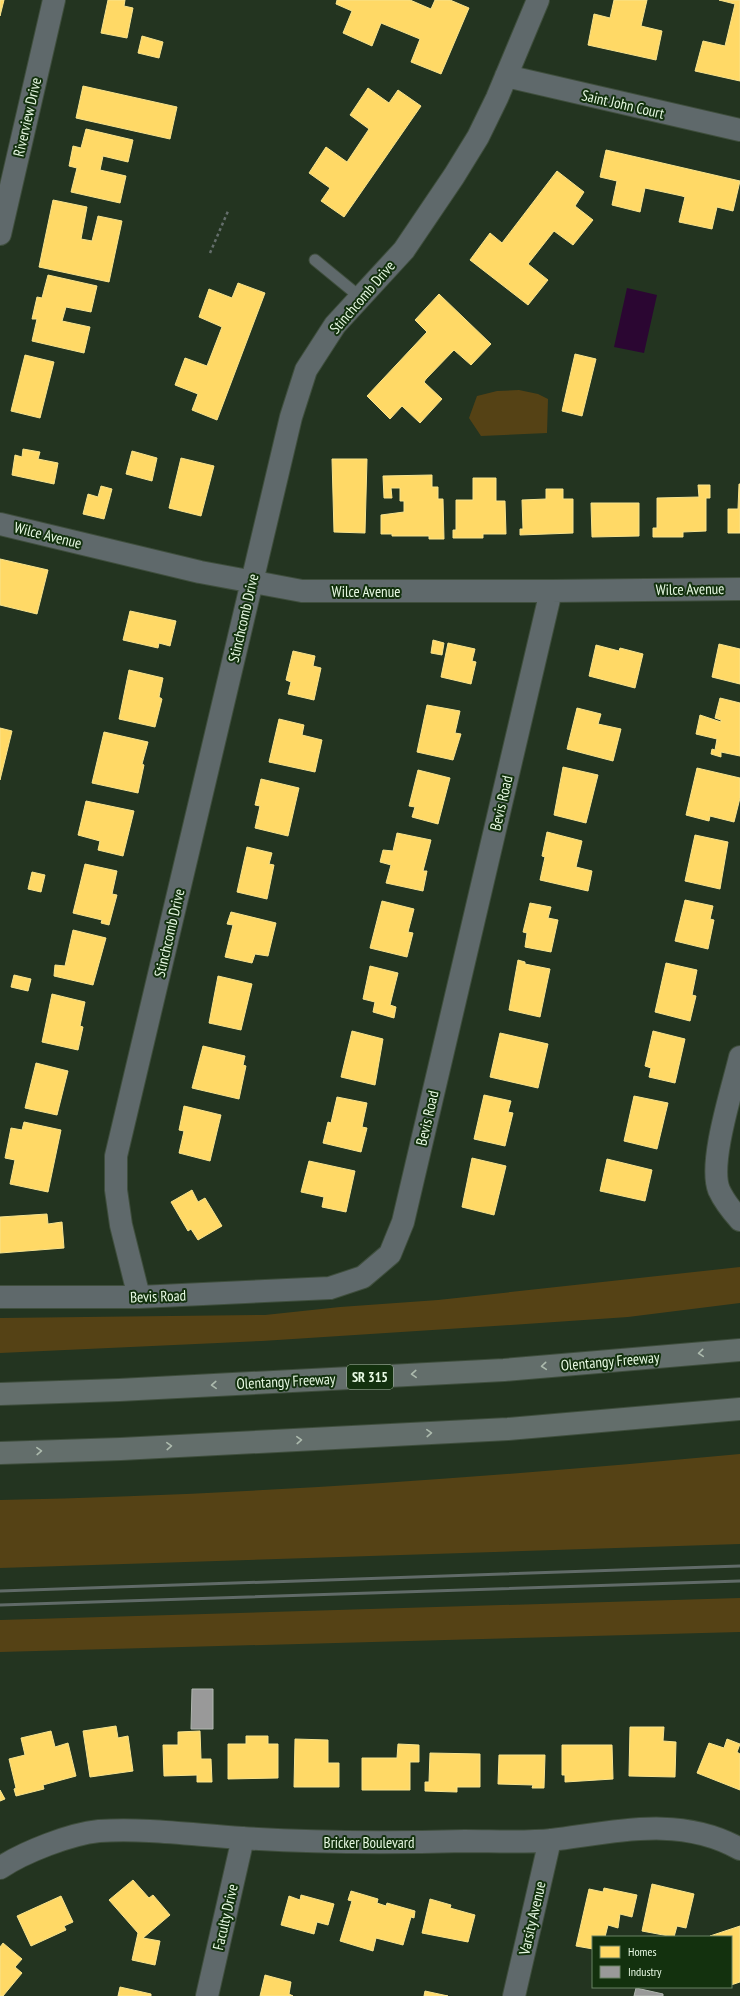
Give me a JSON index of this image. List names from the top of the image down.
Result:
{
  "streets": {
    "highway": ["Olentangy Freeway", "SR 315"],
    "street": [
      "Saint John Court",
      "Riverview Drive",
      "Stinchcomb Drive",
      "Wilce Avenue",
      "Bevis Road",
      "Bricker Boulevard",
      "Faculty Drive",
      "Varsity Avenue"
    ]
  },
  "crossings": [
    ["Saint John Court", "Stinchcomb Drive"],
    ["Stinchcomb Drive", "Wilce Avenue"],
    ["Stinchcomb Drive", "Bevis Road"],
    ["Wilce Avenue", "Bevis Road"],
    ["Bricker Boulevard", "Faculty Drive"],
    ["Bricker Boulevard", "Varsity Avenue"]
  ],
  "legend": ["Homes", "Industry"]
}
